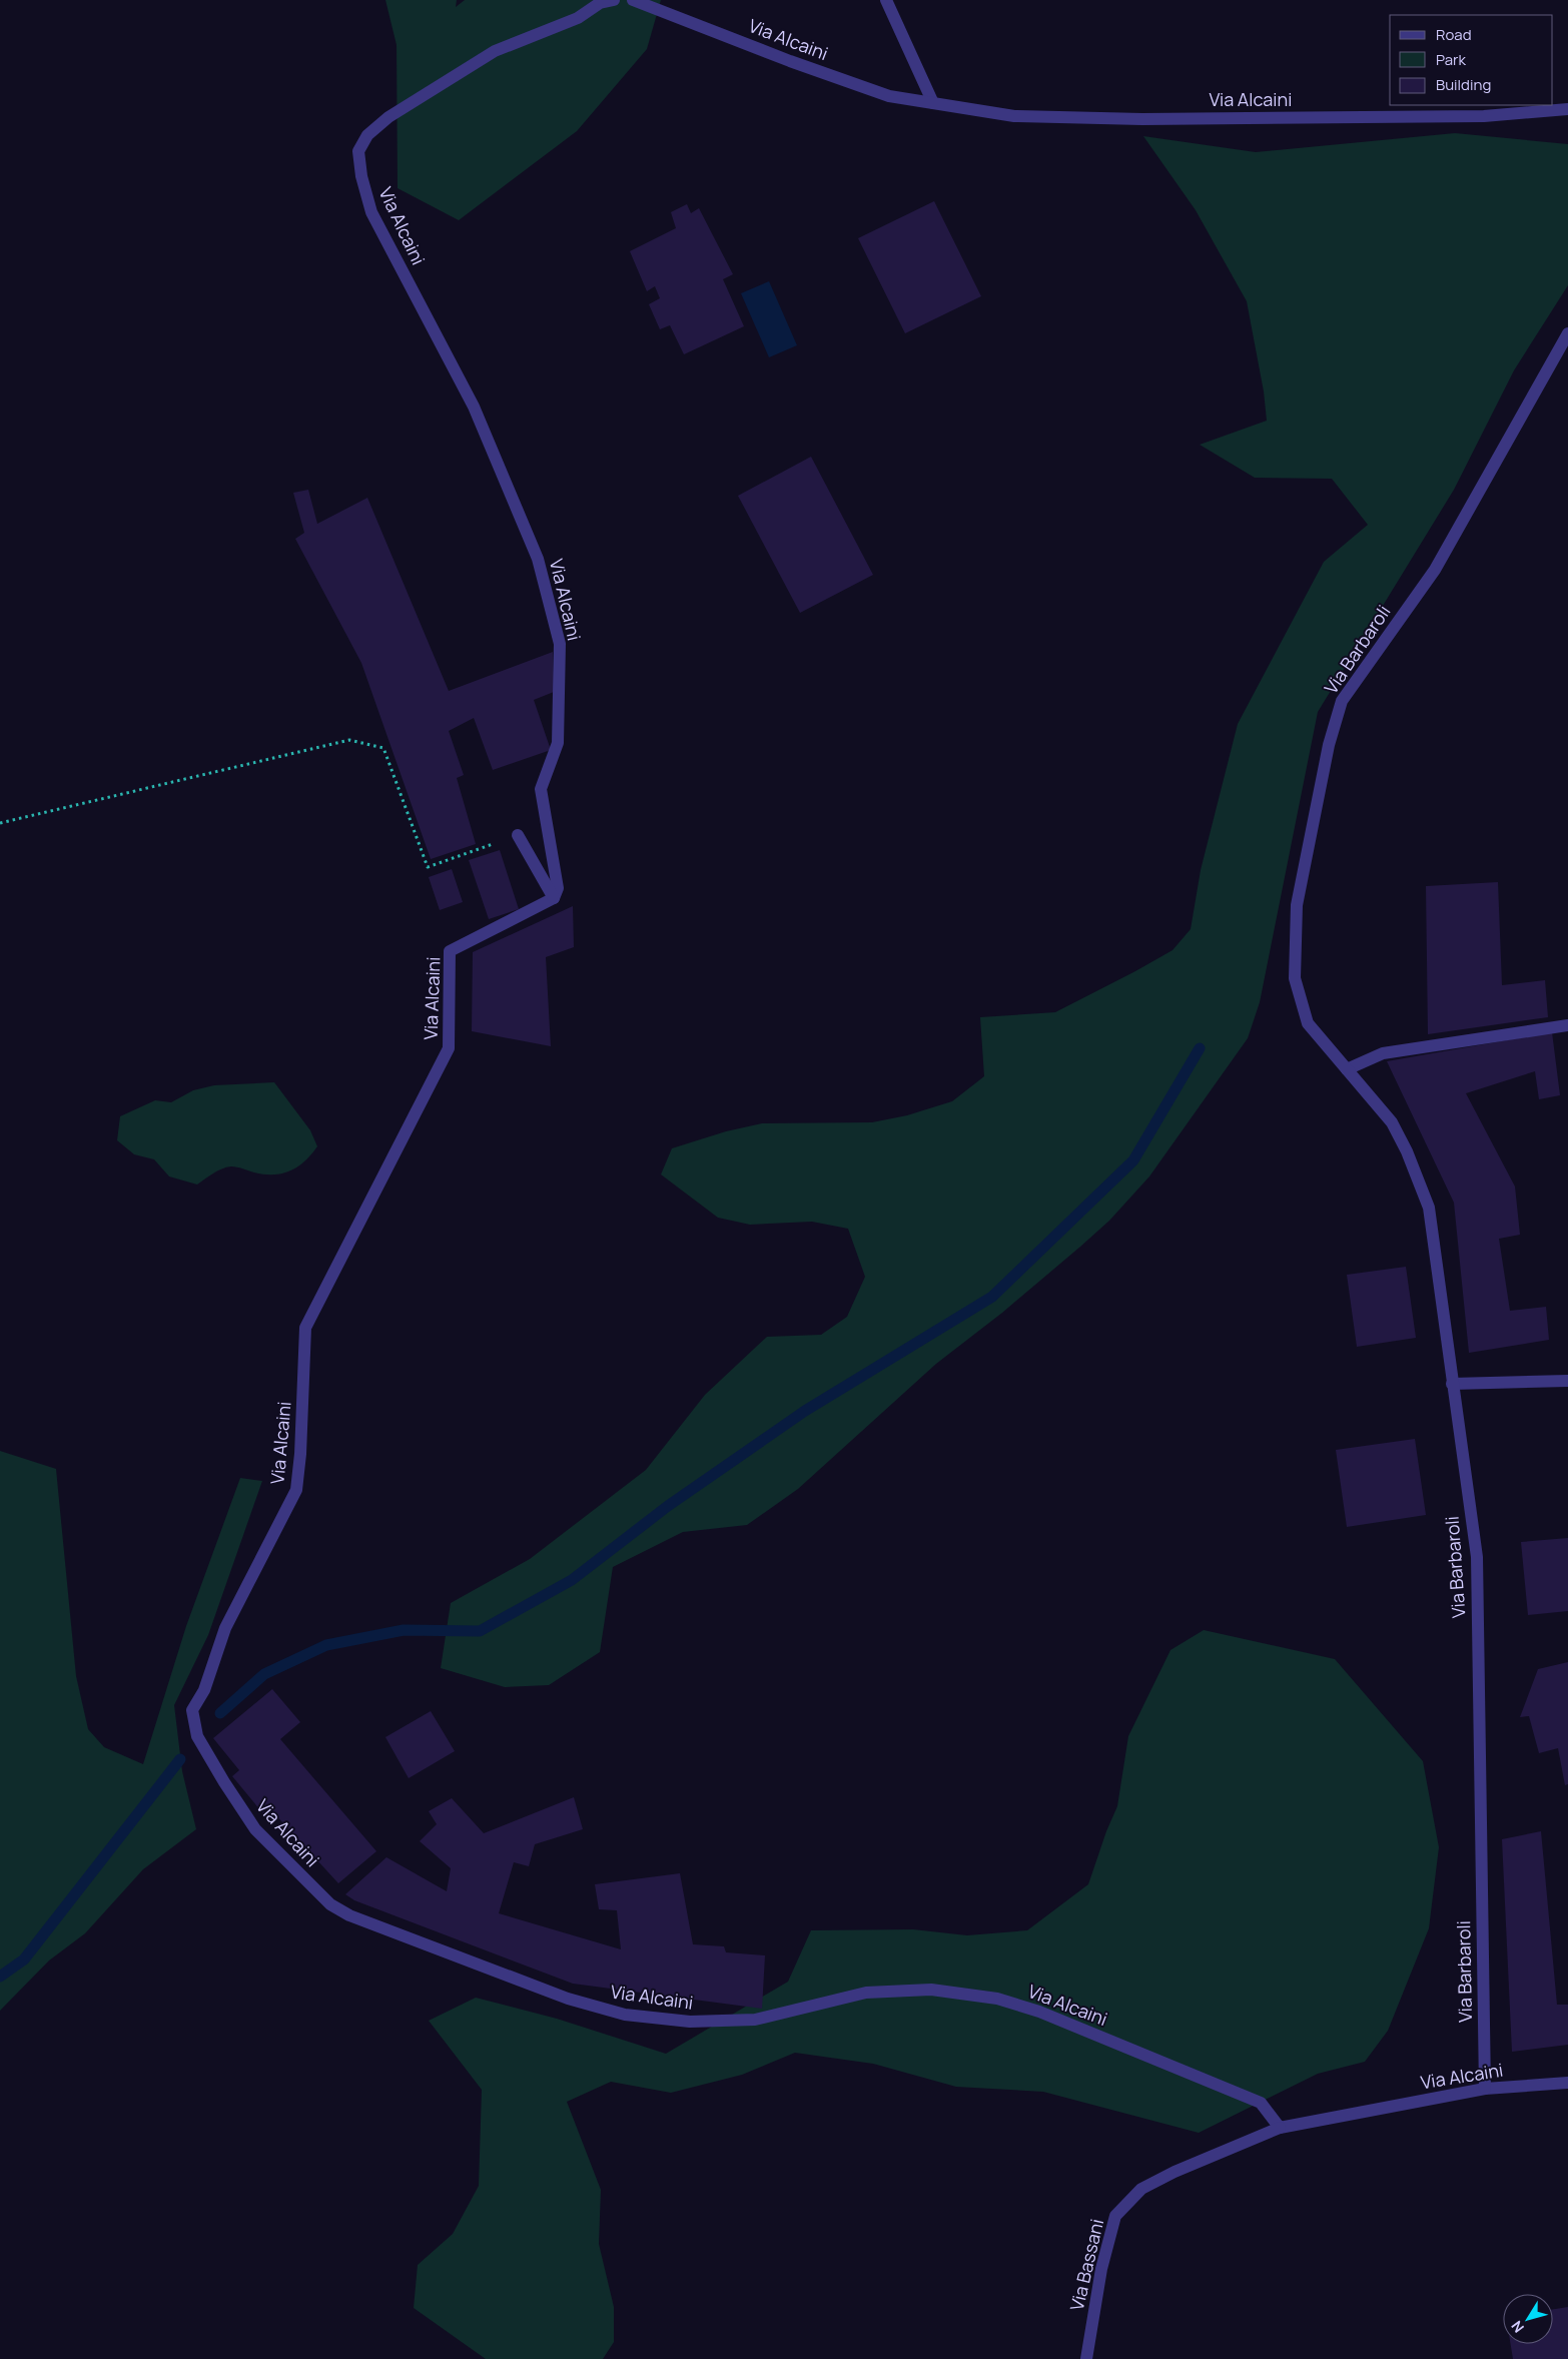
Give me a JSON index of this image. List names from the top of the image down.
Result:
{
  "streets": {
    "street": ["Via Alcaini", "Via Barbaroli", "Via Bassani"]
  },
  "crossings": [
    ["Via Alcaini", "Via Barbaroli"],
    ["Via Alcaini", "Via Bassani"]
  ],
  "legend": ["Road", "Park", "Building"],
  "north": "bottom left"
}
